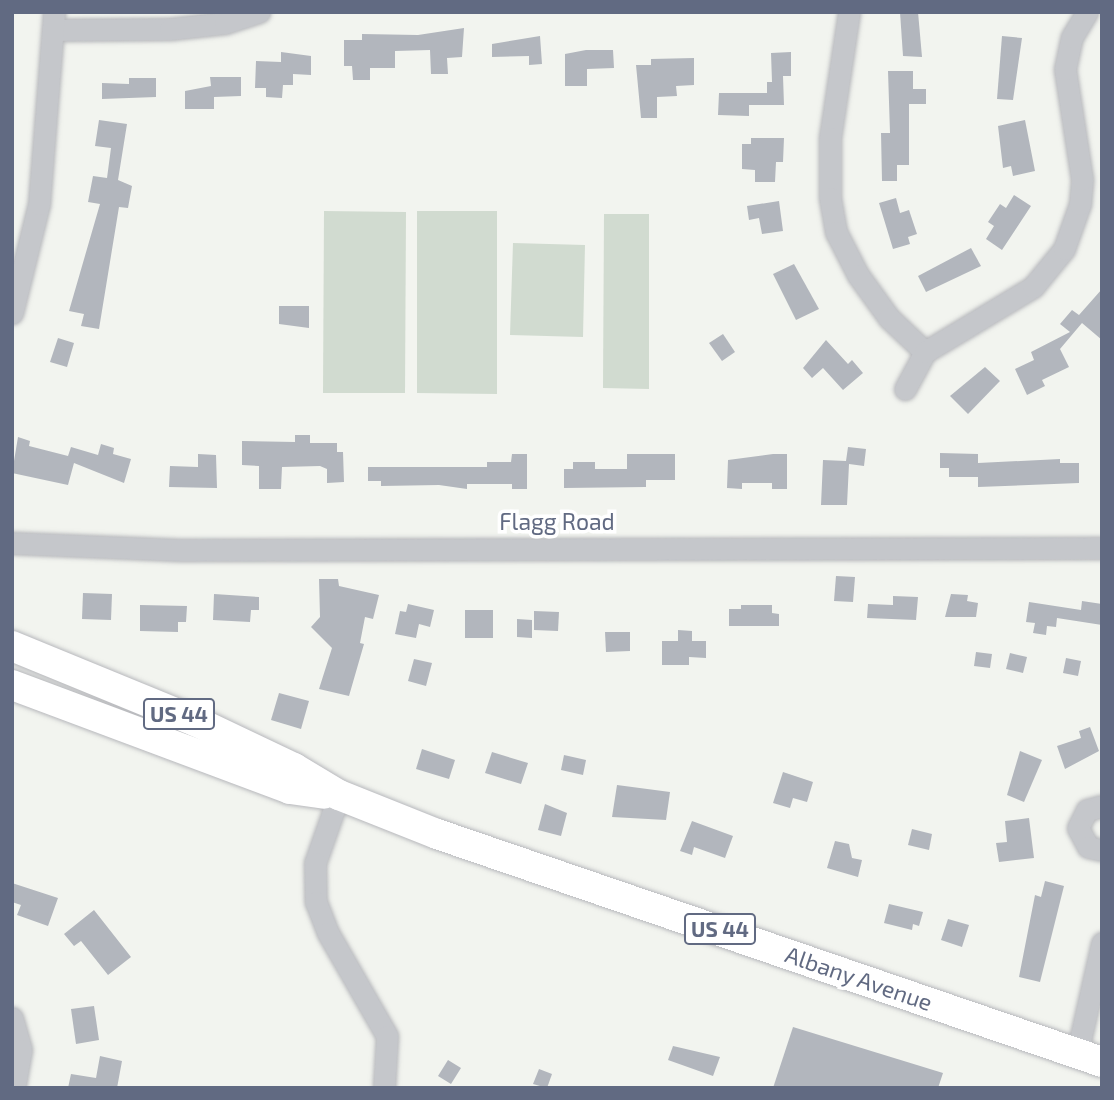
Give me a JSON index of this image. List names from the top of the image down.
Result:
{
  "streets": {
    "highway": ["US 44", "Albany Avenue"],
    "street": ["Flagg Road"]
  }
}
